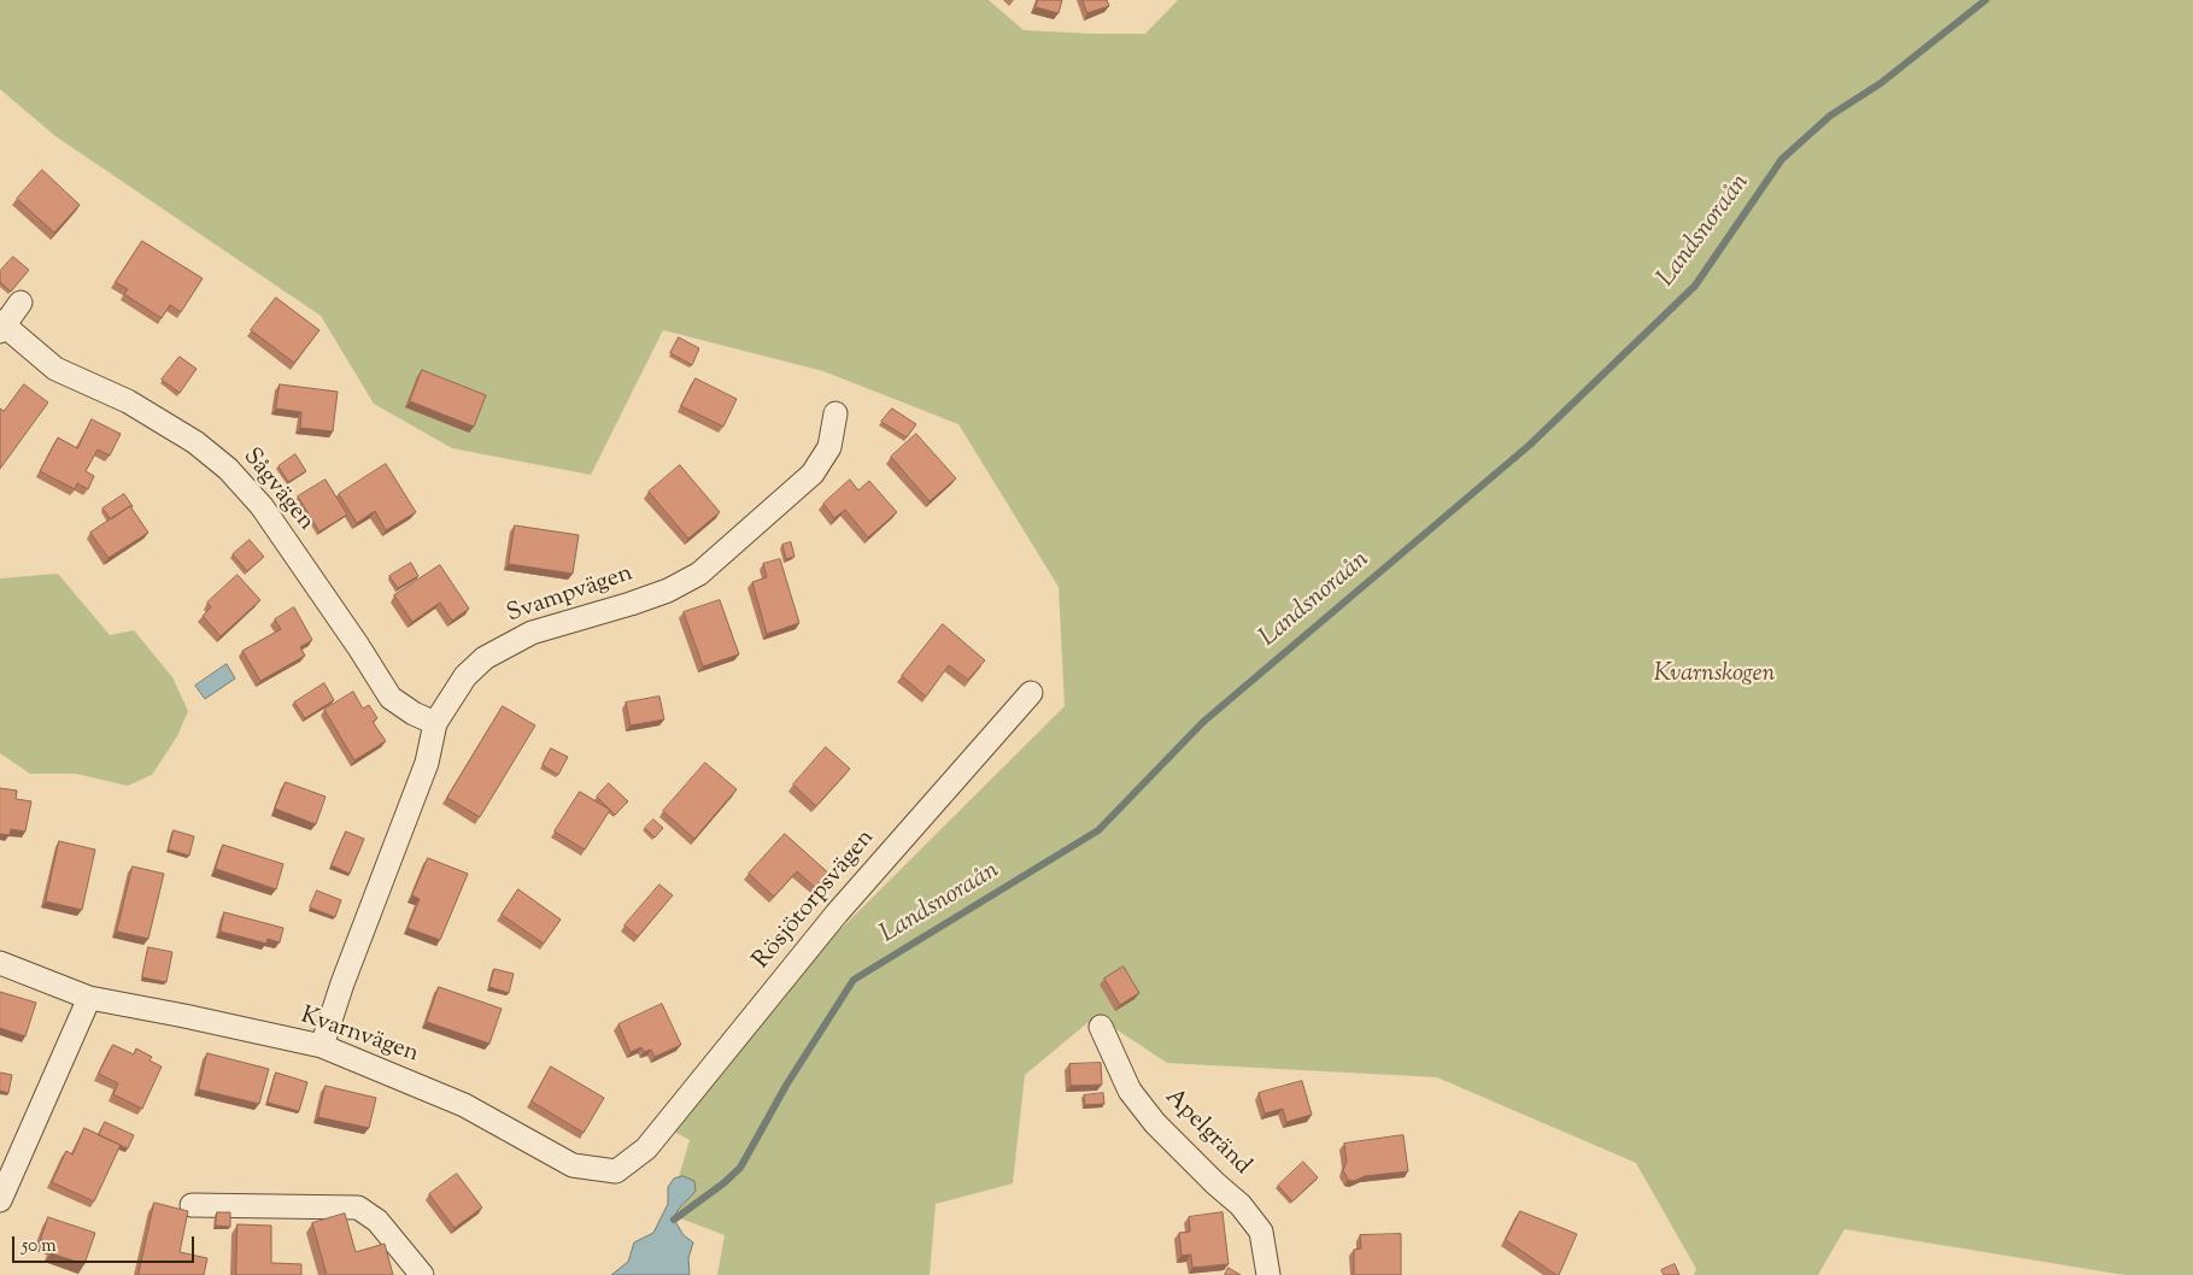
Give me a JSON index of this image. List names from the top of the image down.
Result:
{
  "streets": {
    "street": [
      "Sågvägen",
      "Svampvägen",
      "Rösjötorpsvägen",
      "Kvarnvägen",
      "Apelgränd"
    ]
  },
  "crossings": [
    ["Sågvägen", "Svampvägen"],
    ["Svampvägen", "Kvarnvägen"],
    ["Rösjötorpsvägen", "Kvarnvägen"]
  ],
  "water": ["Landsnoraån"],
  "parks": ["Kvarnskogen"],
  "scale_bar": "50 m"
}
